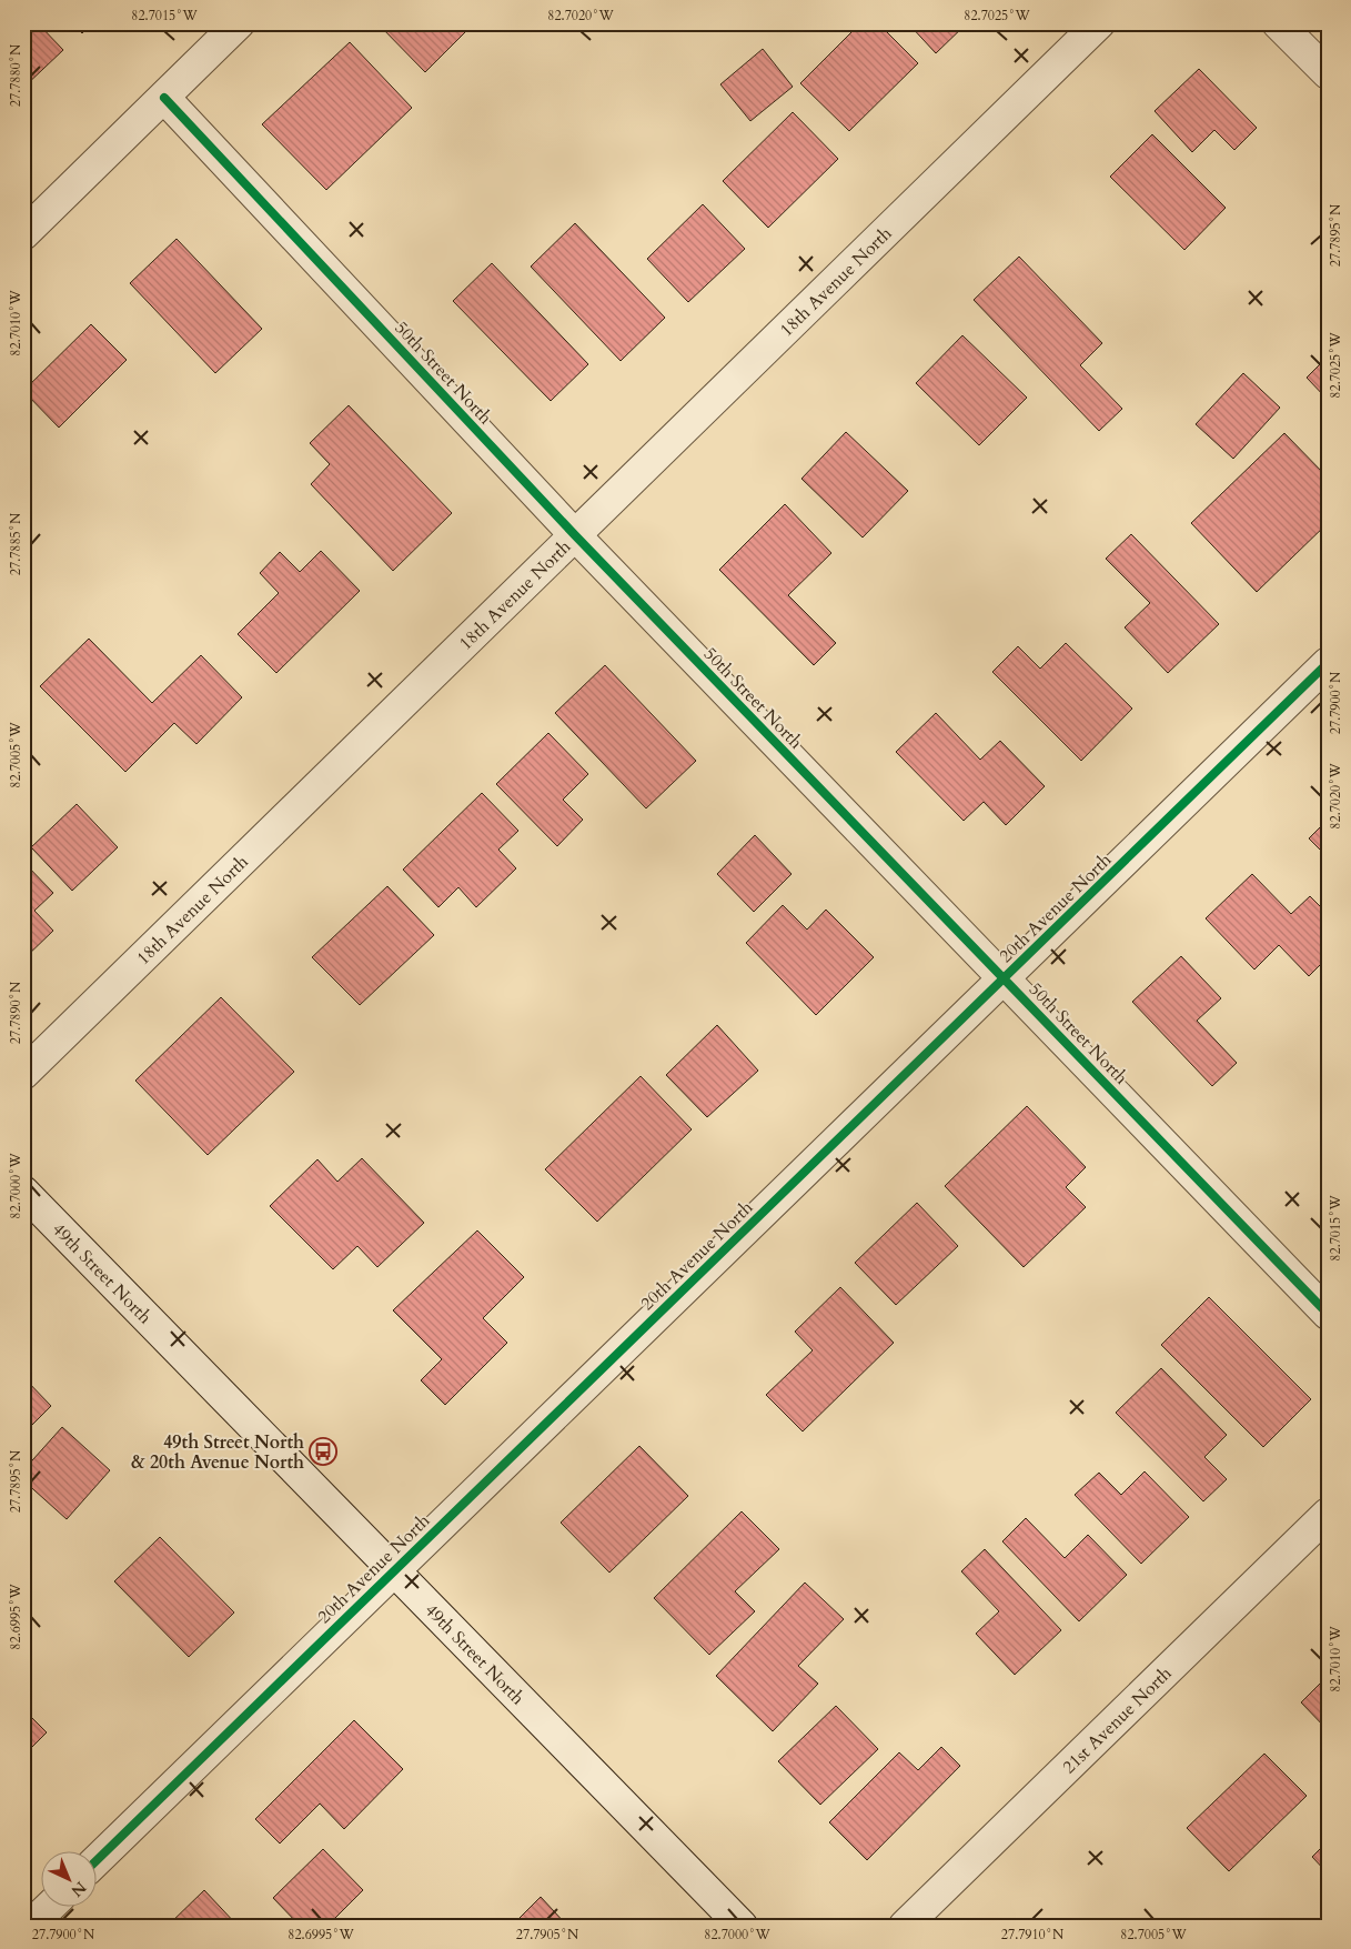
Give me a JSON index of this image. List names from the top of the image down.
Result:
{
  "streets": {
    "street": [
      "18th Avenue North",
      "50th Street North",
      "20th Avenue North",
      "49th Street North",
      "21st Avenue North"
    ]
  },
  "crossings": [
    ["18th Avenue North", "50th Street North"],
    ["50th Street North", "20th Avenue North"],
    ["20th Avenue North", "49th Street North"]
  ],
  "places": {
    "bus stop": ["49th Street North & 20th Avenue North"]
  },
  "north": "bottom right",
  "coordinates": [
    "82.7015°W",
    "82.7020°W",
    "82.7025°W",
    "27.7880°N",
    "27.7895°N",
    "82.7010°W",
    "27.7885°N",
    "27.7900°N",
    "82.7005°W",
    "27.7890°N",
    "82.7000°W",
    "82.6995°W",
    "27.7905°N",
    "27.7910°N"
  ]
}
